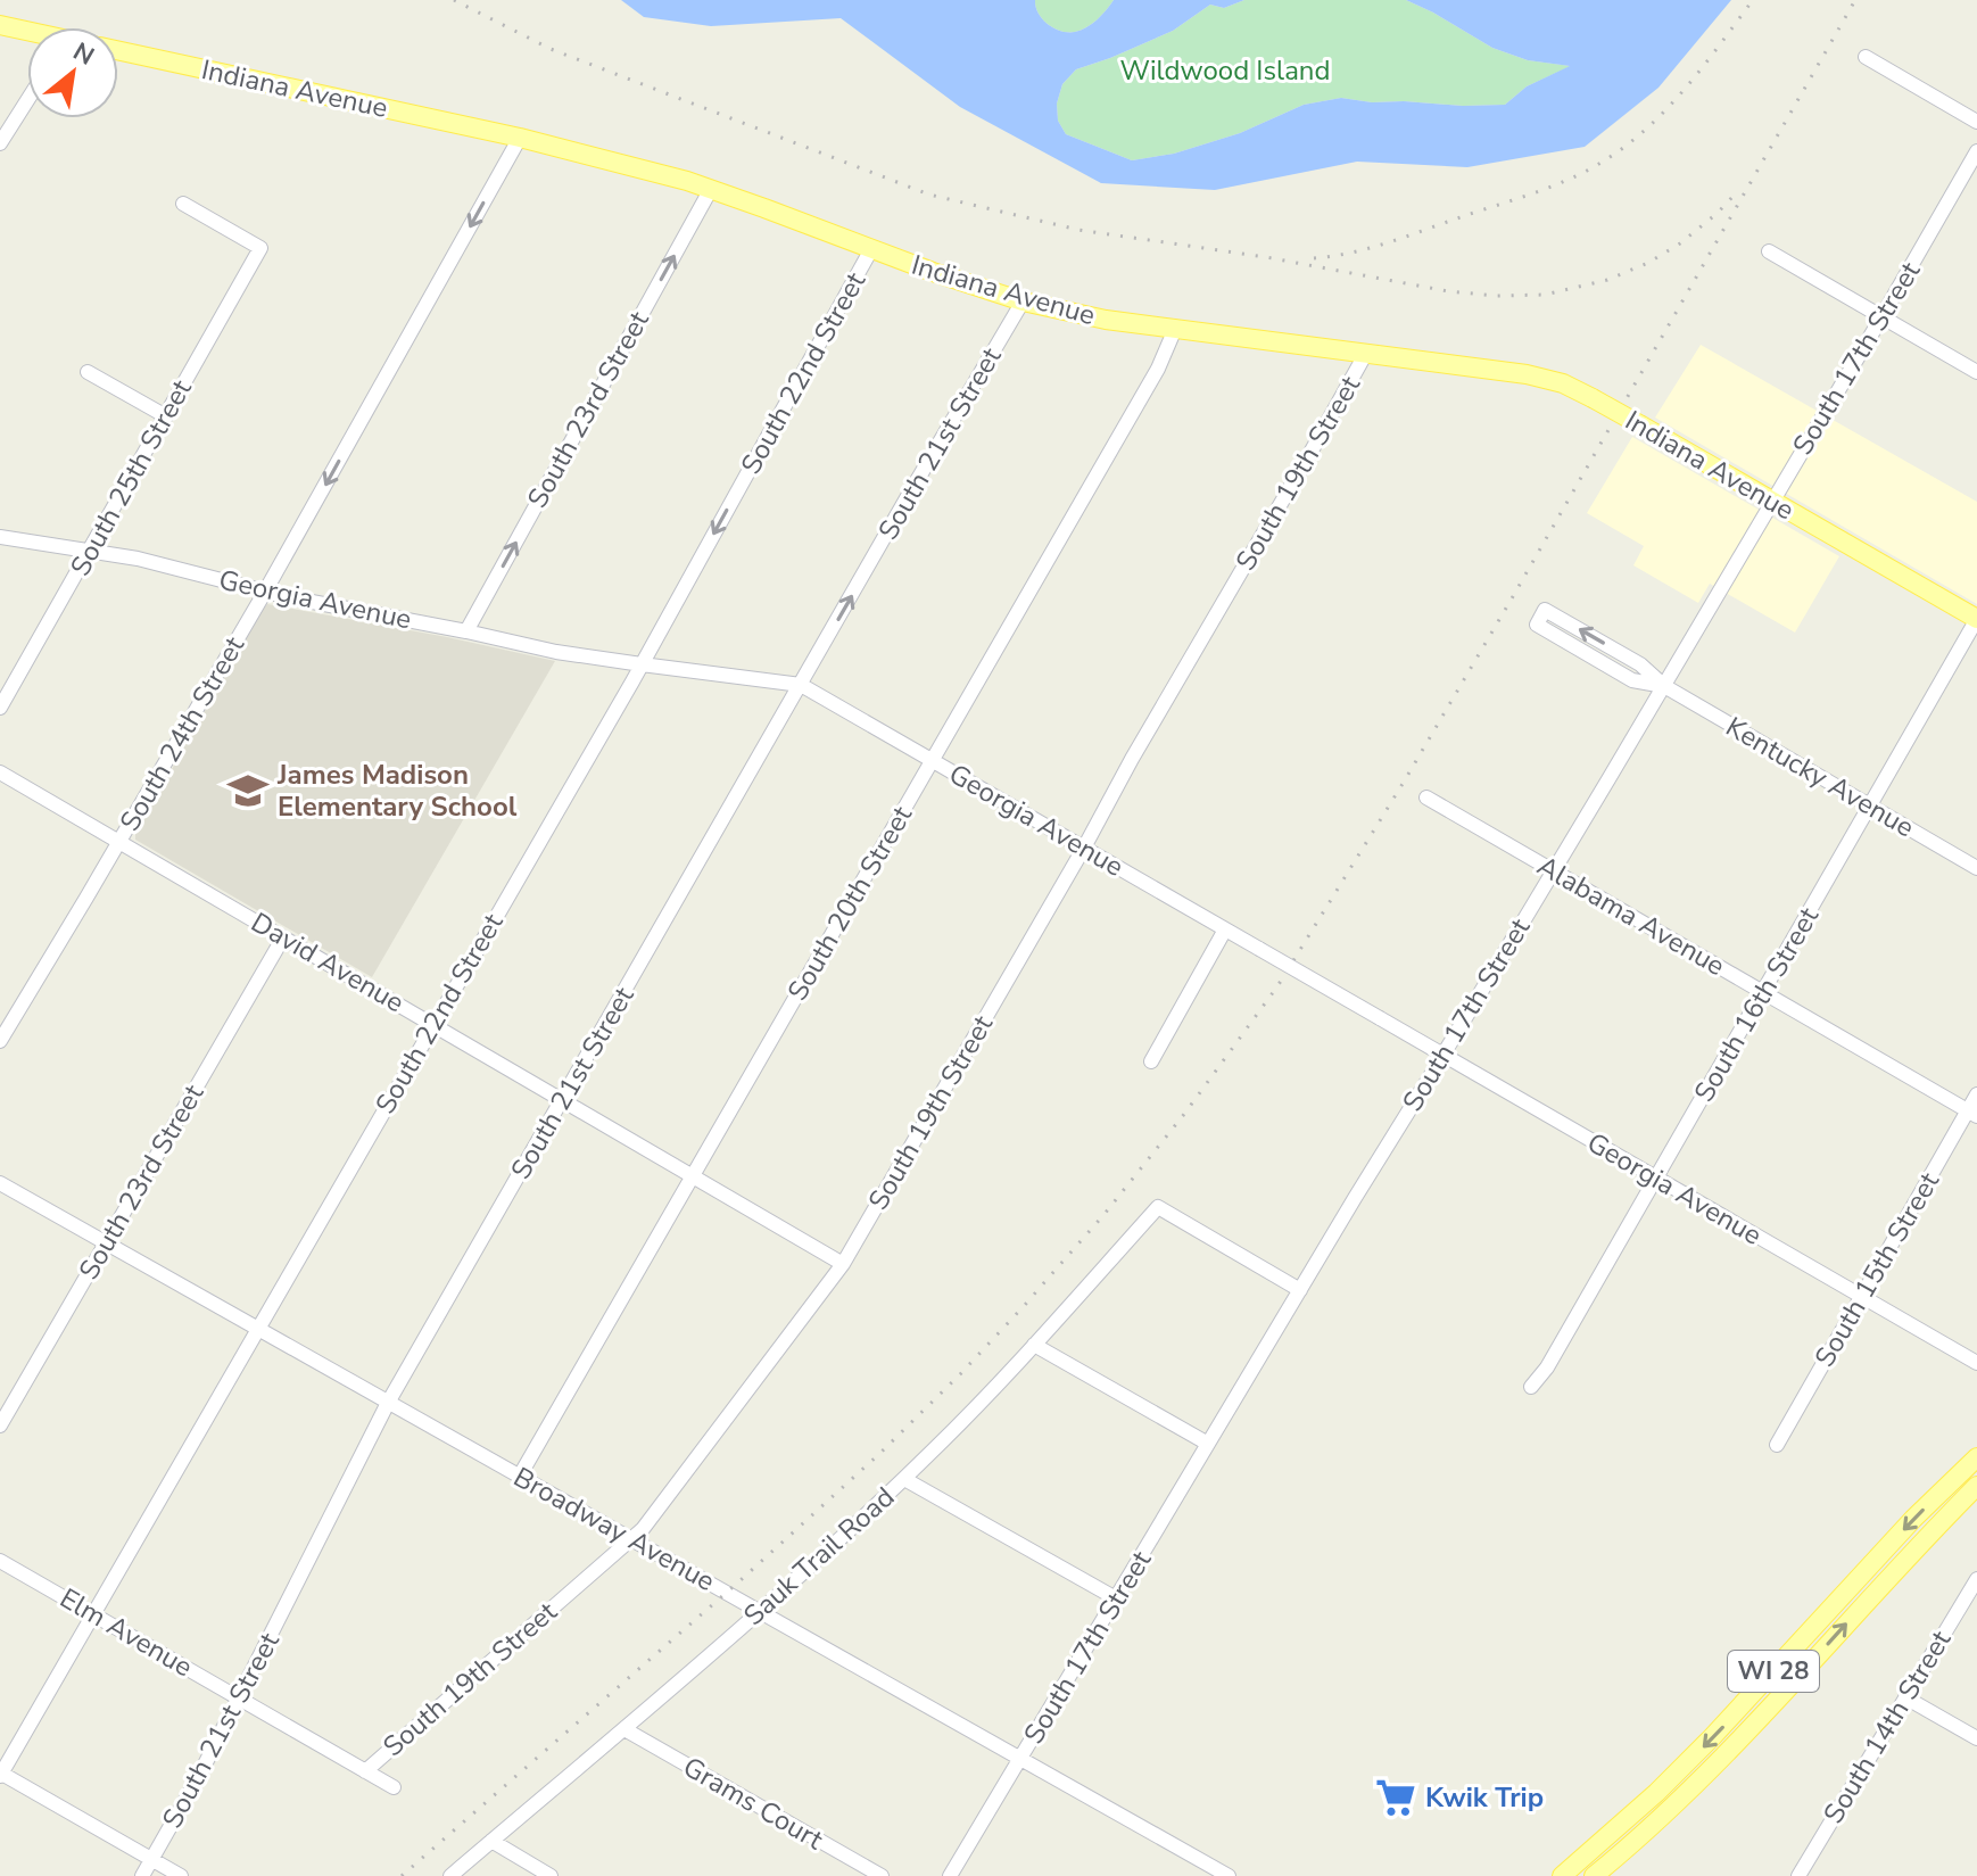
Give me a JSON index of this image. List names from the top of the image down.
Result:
{
  "streets": {
    "main road": ["Indiana Avenue", "WI 28"],
    "street": [
      "South 17th Street",
      "South 22nd Street",
      "South 23rd Street",
      "South 21st Street",
      "South 19th Street",
      "South 25th Street",
      "Georgia Avenue",
      "South 24th Street",
      "Kentucky Avenue",
      "South 20th Street",
      "Alabama Avenue",
      "David Avenue",
      "South 16th Street",
      "South 15th Street",
      "Broadway Avenue",
      "Sauk Trail Road",
      "Elm Avenue",
      "South 14th Street",
      "Grams Court"
    ]
  },
  "crossings": [
    ["Indiana Avenue", "South 17th Street"],
    ["Indiana Avenue", "South 22nd Street"],
    ["Indiana Avenue", "South 23rd Street"],
    ["Indiana Avenue", "South 21st Street"],
    ["Indiana Avenue", "South 19th Street"],
    ["Indiana Avenue", "South 24th Street"],
    ["Indiana Avenue", "South 20th Street"],
    ["Indiana Avenue", "South 16th Street"],
    ["South 17th Street", "Georgia Avenue"],
    ["South 17th Street", "Kentucky Avenue"],
    ["South 17th Street", "Alabama Avenue"],
    ["South 17th Street", "Broadway Avenue"],
    ["South 17th Street", "Sauk Trail Road"],
    ["South 22nd Street", "Georgia Avenue"],
    ["South 22nd Street", "David Avenue"],
    ["South 22nd Street", "Broadway Avenue"],
    ["South 22nd Street", "Elm Avenue"],
    ["South 23rd Street", "Georgia Avenue"],
    ["South 23rd Street", "David Avenue"],
    ["South 23rd Street", "Broadway Avenue"],
    ["South 21st Street", "Georgia Avenue"],
    ["South 21st Street", "David Avenue"],
    ["South 21st Street", "Broadway Avenue"],
    ["South 21st Street", "Elm Avenue"],
    ["South 19th Street", "Georgia Avenue"],
    ["South 19th Street", "David Avenue"],
    ["South 19th Street", "Broadway Avenue"],
    ["South 19th Street", "Elm Avenue"],
    ["South 25th Street", "Georgia Avenue"],
    ["Georgia Avenue", "South 24th Street"],
    ["Georgia Avenue", "South 20th Street"],
    ["Georgia Avenue", "South 16th Street"],
    ["Georgia Avenue", "South 15th Street"],
    ["South 24th Street", "David Avenue"],
    ["Kentucky Avenue", "South 16th Street"],
    ["South 20th Street", "David Avenue"],
    ["South 20th Street", "Broadway Avenue"],
    ["Alabama Avenue", "South 16th Street"],
    ["Alabama Avenue", "South 15th Street"],
    ["Broadway Avenue", "Sauk Trail Road"],
    ["Sauk Trail Road", "Grams Court"]
  ],
  "one_way": ["South 23rd Street", "South 24th Street"],
  "parks": ["Wildwood Island"],
  "places": {
    "school or university": ["James Madison Elementary School"],
    "supermarket": ["Kwik Trip"]
  },
  "north": "top right"
}
